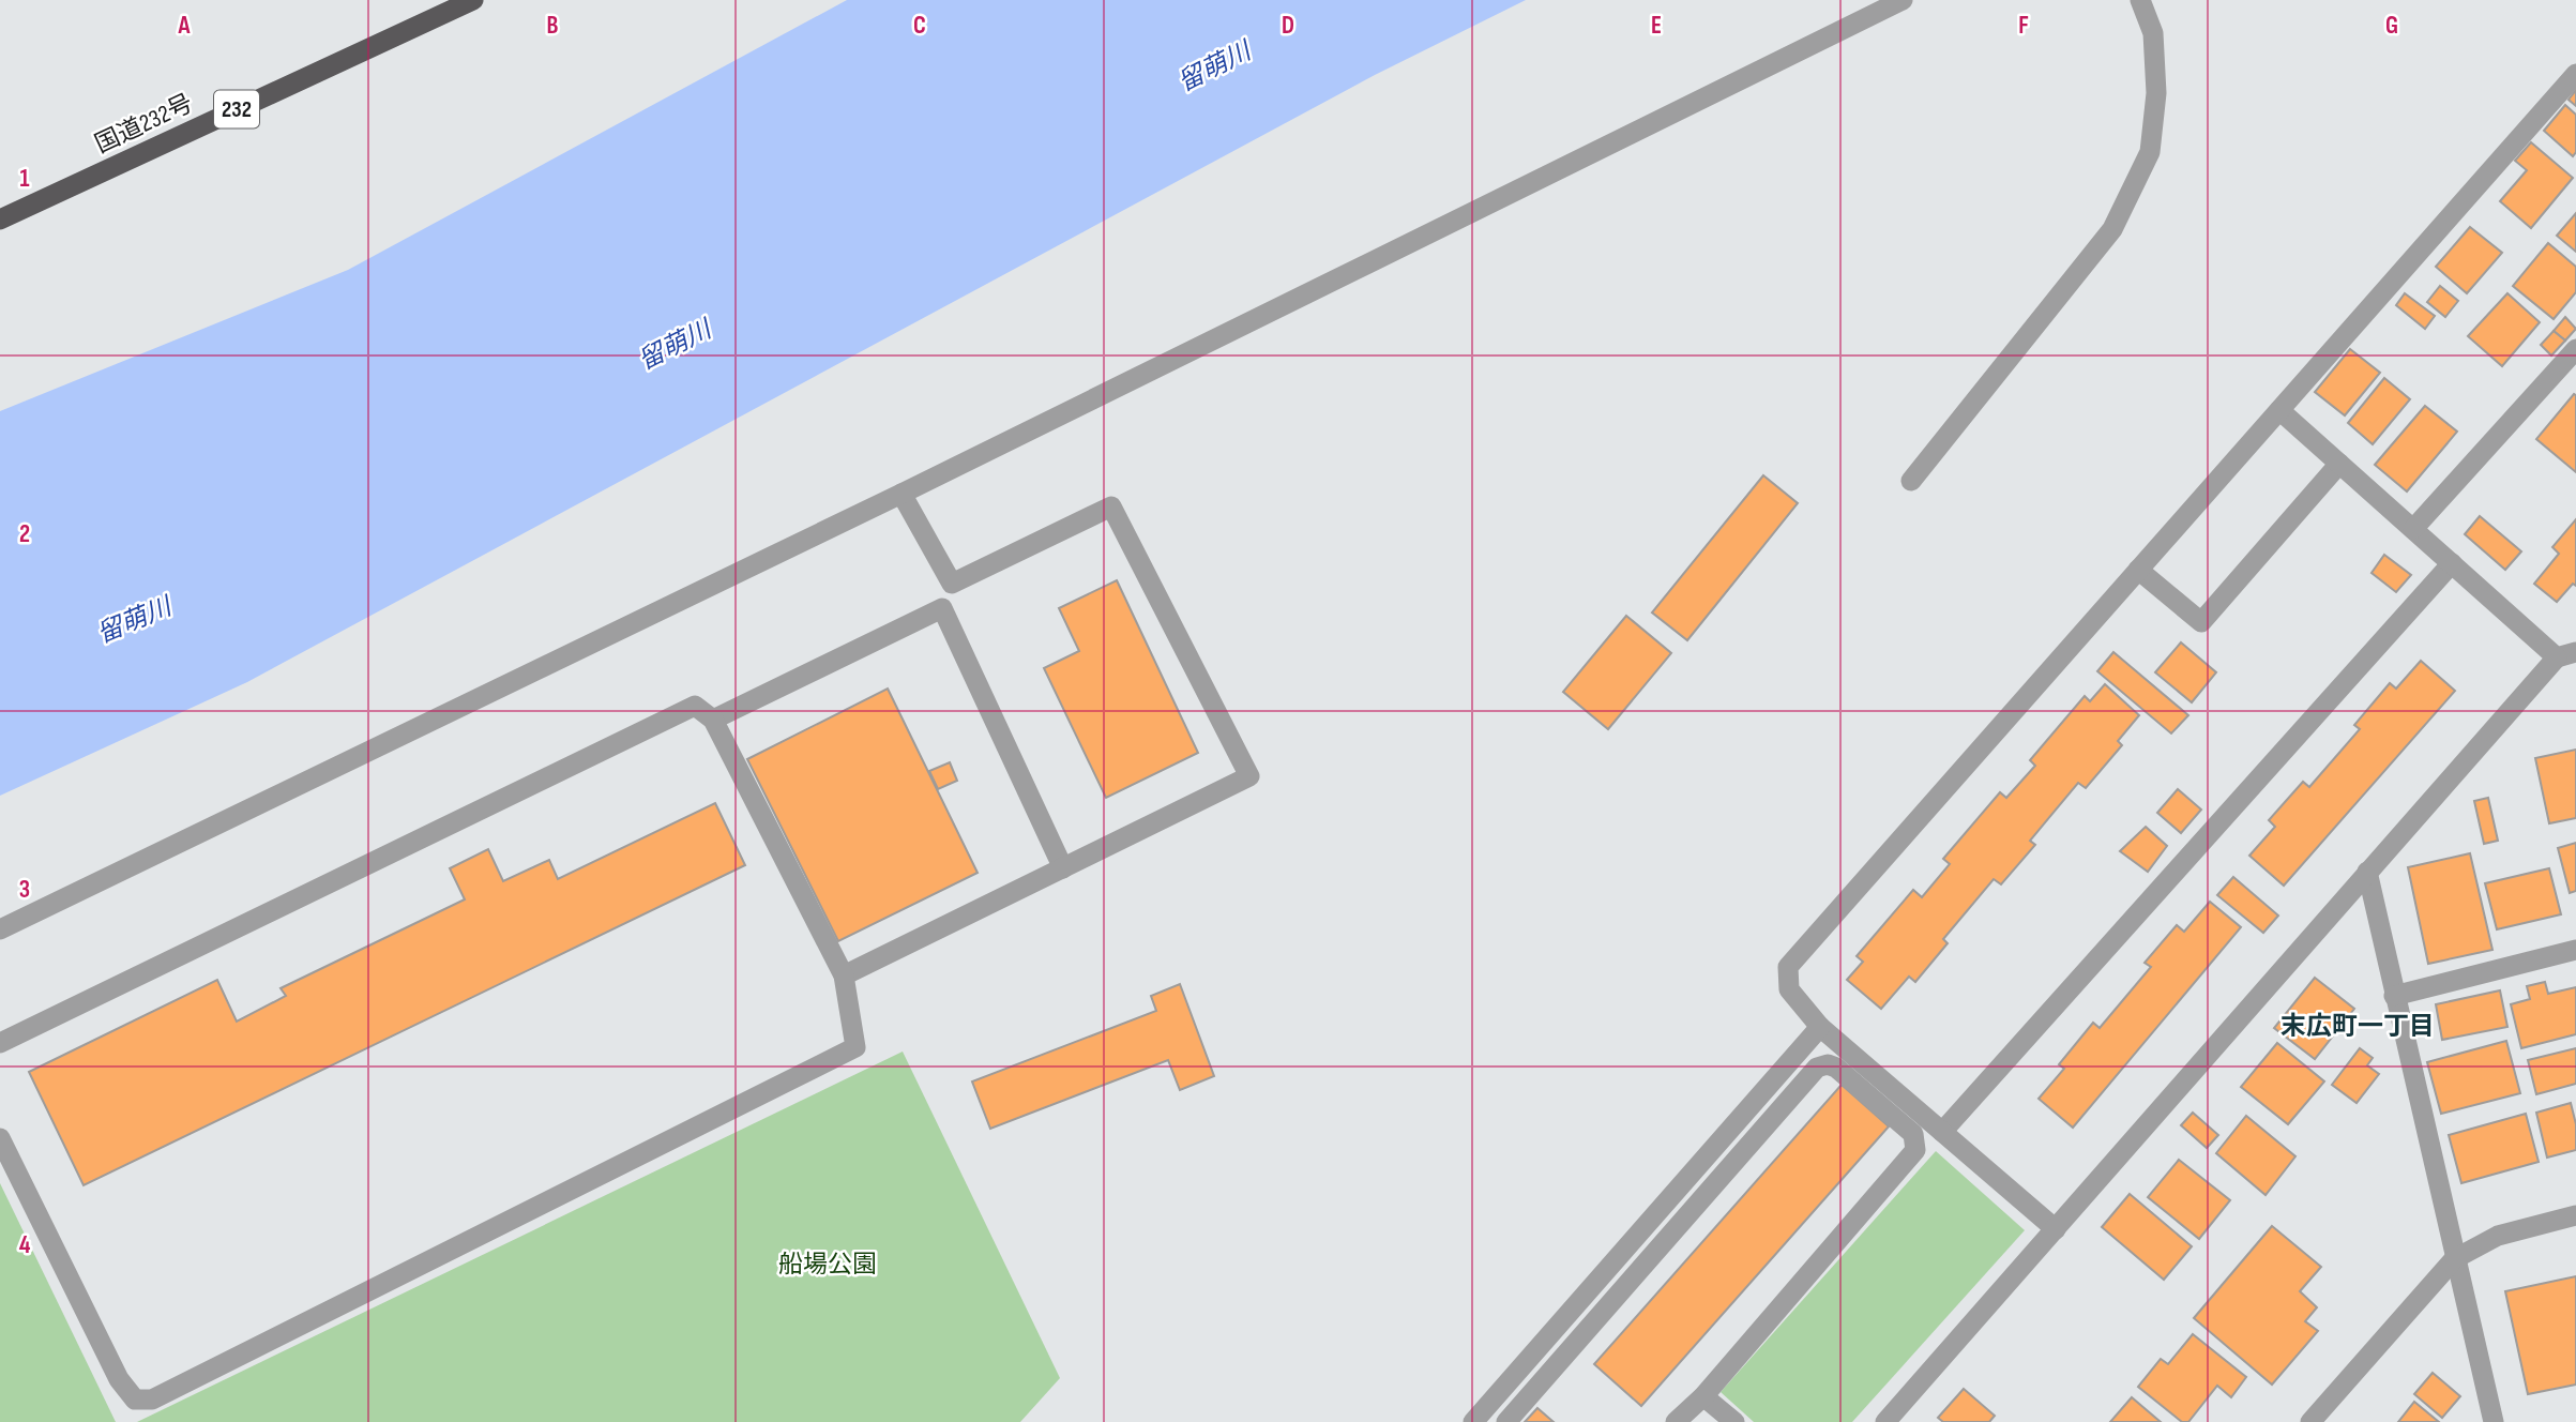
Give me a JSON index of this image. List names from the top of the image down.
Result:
{
  "streets": {
    "highway": ["232", "国道232号"]
  },
  "districts": ["末広町一丁目"],
  "water": ["留萌川"],
  "parks": ["船場公園"],
  "grid": {
    "columns": [
      "A",
      "B",
      "C",
      "D",
      "E",
      "F",
      "G"
    ],
    "rows": [
      "1",
      "2",
      "3",
      "4"
    ]
  }
}
